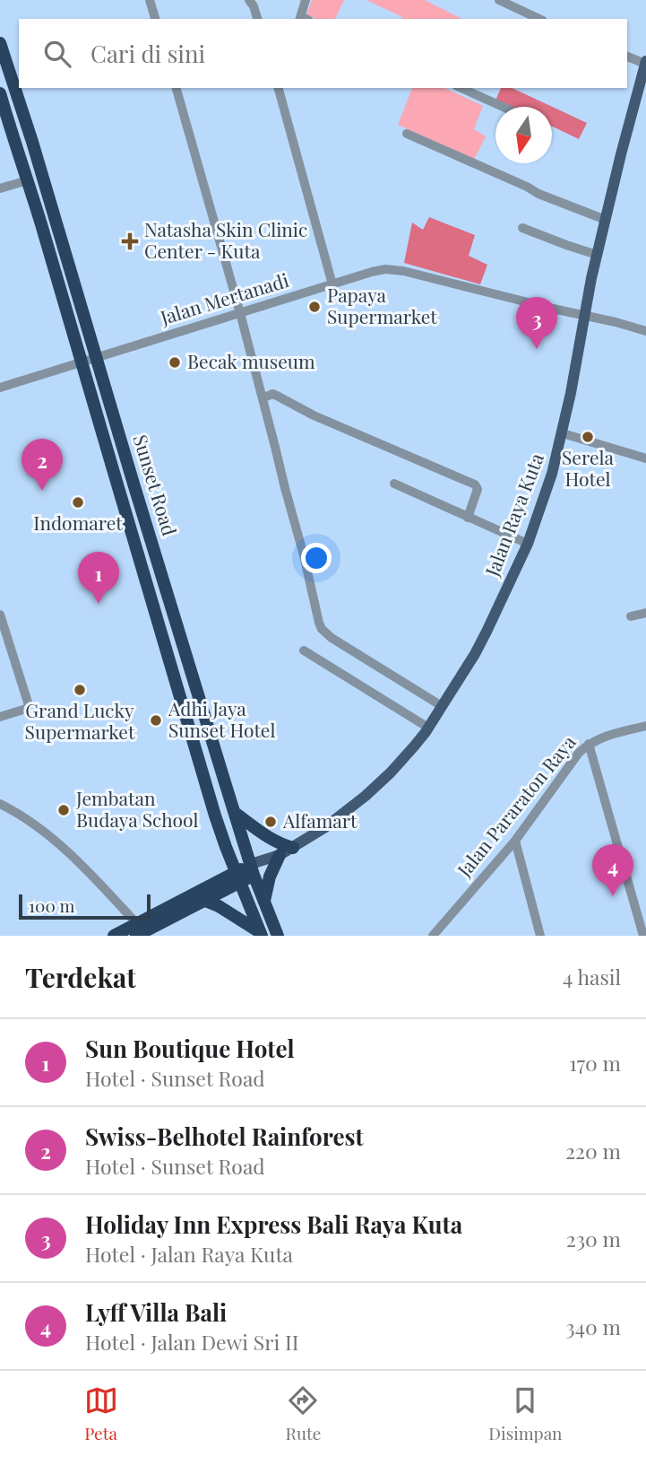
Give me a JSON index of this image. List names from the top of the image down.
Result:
{
  "streets": {
    "highway": ["Sunset Road"],
    "main road": ["Jalan Raya Kuta"],
    "street": ["Jalan Mertanadi", "Jalan Pararaton Raya"]
  },
  "crossings": [
    ["Jalan Mertanadi", "Sunset Road"],
    ["Jalan Mertanadi", "Jalan Raya Kuta"],
    ["Sunset Road", "Jalan Raya Kuta"]
  ],
  "places": {
    "health": ["Natasha Skin Clinic Center - Kuta"],
    "other": [
      "Papaya Supermarket",
      "Becak museum",
      "Serela Hotel",
      "Indomaret",
      "Grand Lucky Supermarket",
      "Adhi Jaya Sunset Hotel",
      "Jembatan Budaya School",
      "Alfamart"
    ]
  },
  "scale_bar": "100 m",
  "north": "bottom",
  "page": {
    "search": "Cari di sini",
    "pins": [
      "3",
      "2",
      "1",
      "4"
    ],
    "scale": "100 m",
    "heading": ["Terdekat", "4 hasil"],
    "list": [
      {
        "mark": "1",
        "name": "Sun Boutique Hotel",
        "note": "Hotel · Sunset Road",
        "value": "170 m"
      },
      {
        "mark": "2",
        "name": "Swiss-Belhotel Rainforest",
        "note": "Hotel · Sunset Road",
        "value": "220 m"
      },
      {
        "mark": "3",
        "name": "Holiday Inn Express Bali Raya Kuta",
        "note": "Hotel · Jalan Raya Kuta",
        "value": "230 m"
      },
      {
        "mark": "4",
        "name": "Lyff Villa Bali",
        "note": "Hotel · Jalan Dewi Sri II",
        "value": "340 m"
      }
    ],
    "nav": ["Peta", "Rute", "Disimpan"]
  }
}
